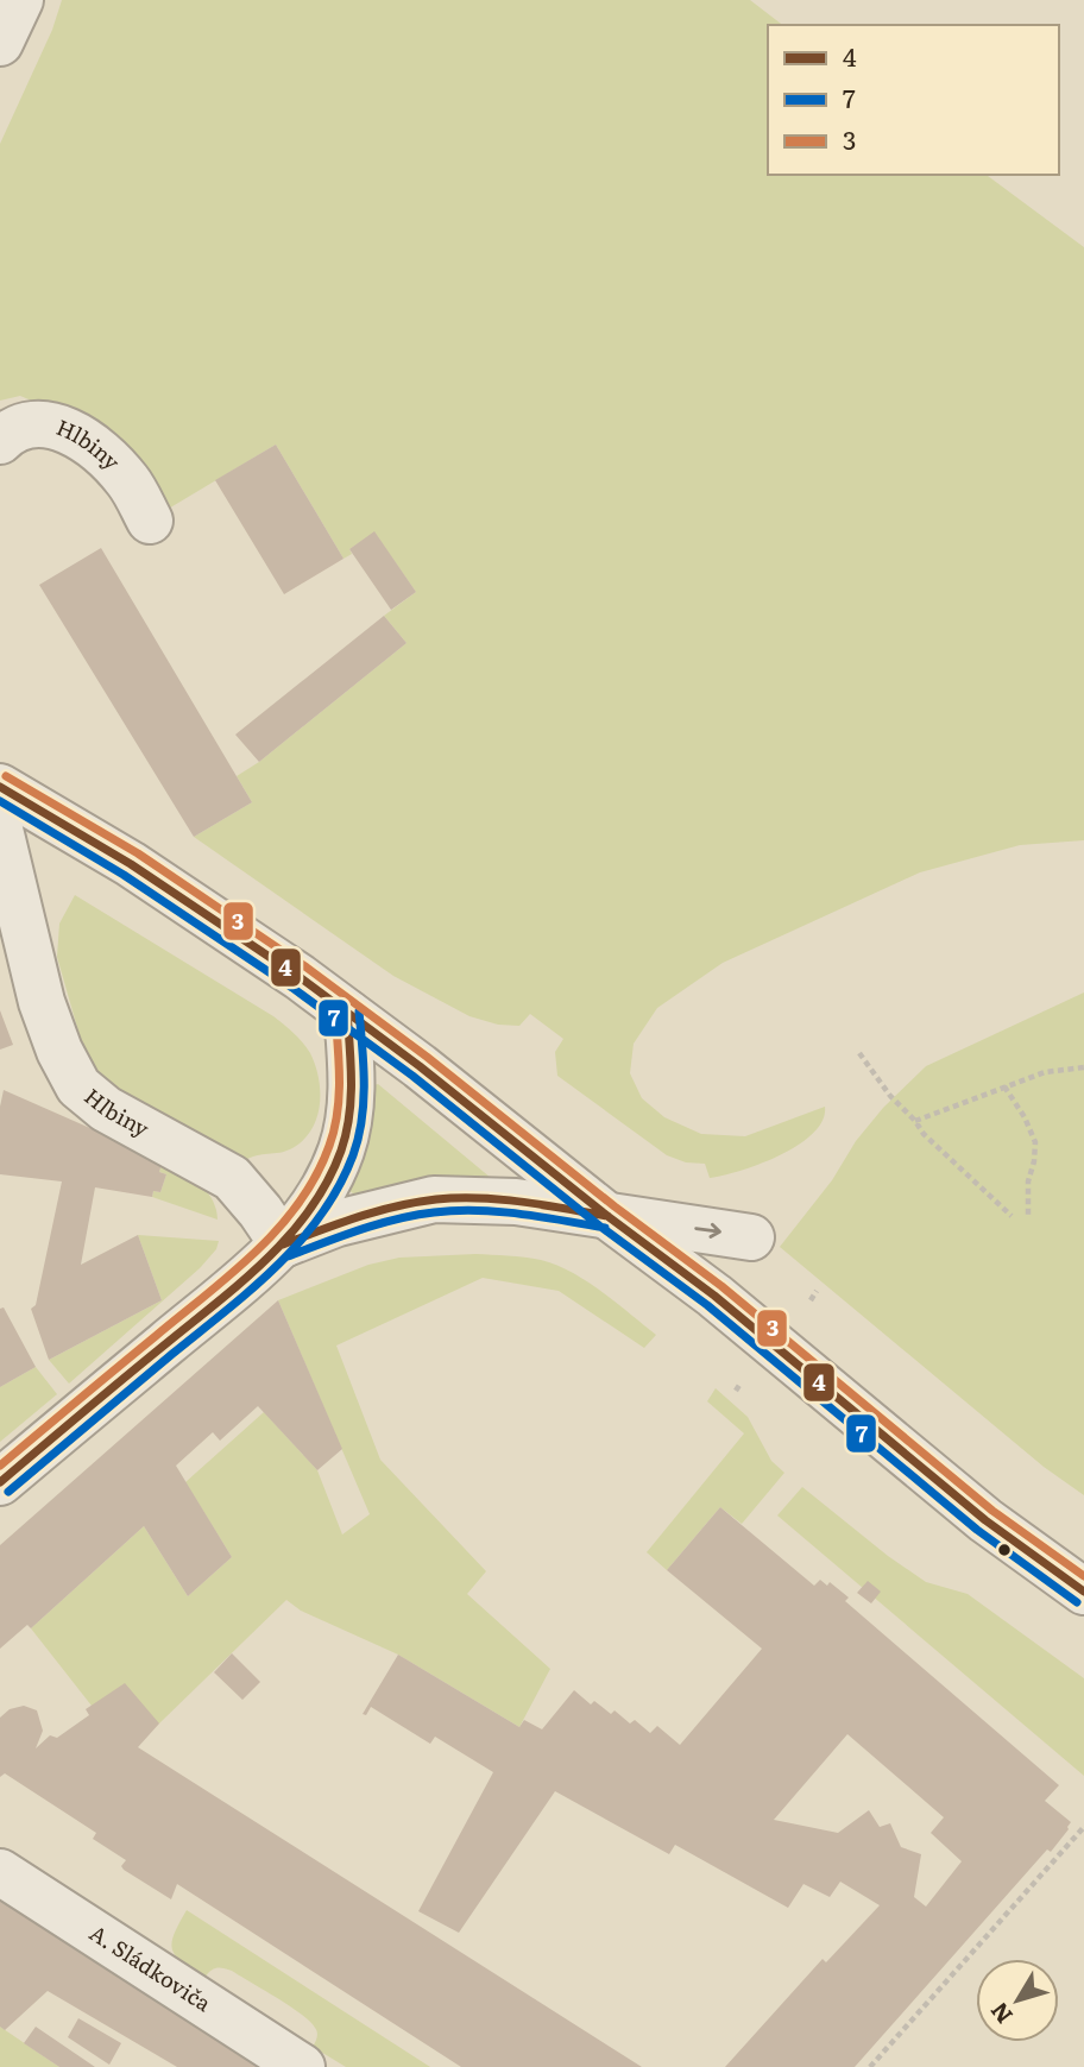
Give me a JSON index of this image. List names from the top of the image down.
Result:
{
  "streets": {
    "street": ["Hlbiny", "A. Sládkoviča"]
  },
  "lines": ["transit line 3", "transit line 4", "transit line 7"],
  "legend": ["4", "7", "3"],
  "north": "bottom left"
}
